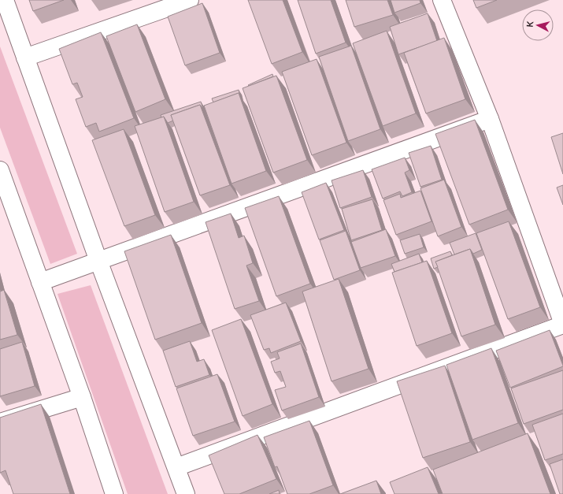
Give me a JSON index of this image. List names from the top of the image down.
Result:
{
  "north": "left"
}
